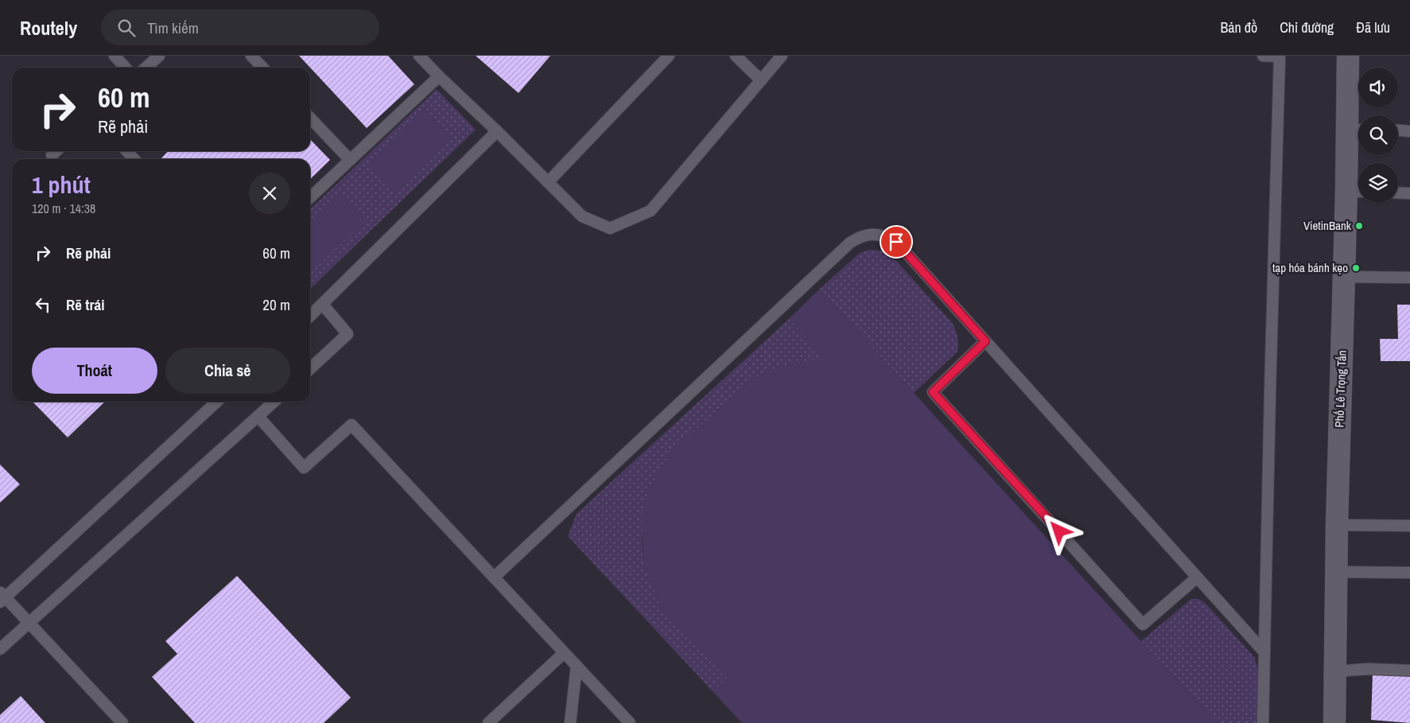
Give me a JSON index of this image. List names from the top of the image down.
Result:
{
  "streets": {
    "main road": ["Phố Lê Trọng Tấn"]
  },
  "places": ["VietinBank", "tạp hóa bánh kẹo"],
  "page": {
    "header": "Routely",
    "search": "Tìm kiếm",
    "nav": ["Bản đồ", "Chỉ đường", "Đã lưu"],
    "turn": ["60 m", "Rẽ phải"],
    "heading": ["1 phút", "120 m · 14:38"],
    "list": [
      {
        "name": "Rẽ phải",
        "value": "60 m"
      },
      {
        "name": "Rẽ trái",
        "value": "20 m"
      }
    ],
    "buttons": ["Thoát", "Chia sẻ"]
  }
}
